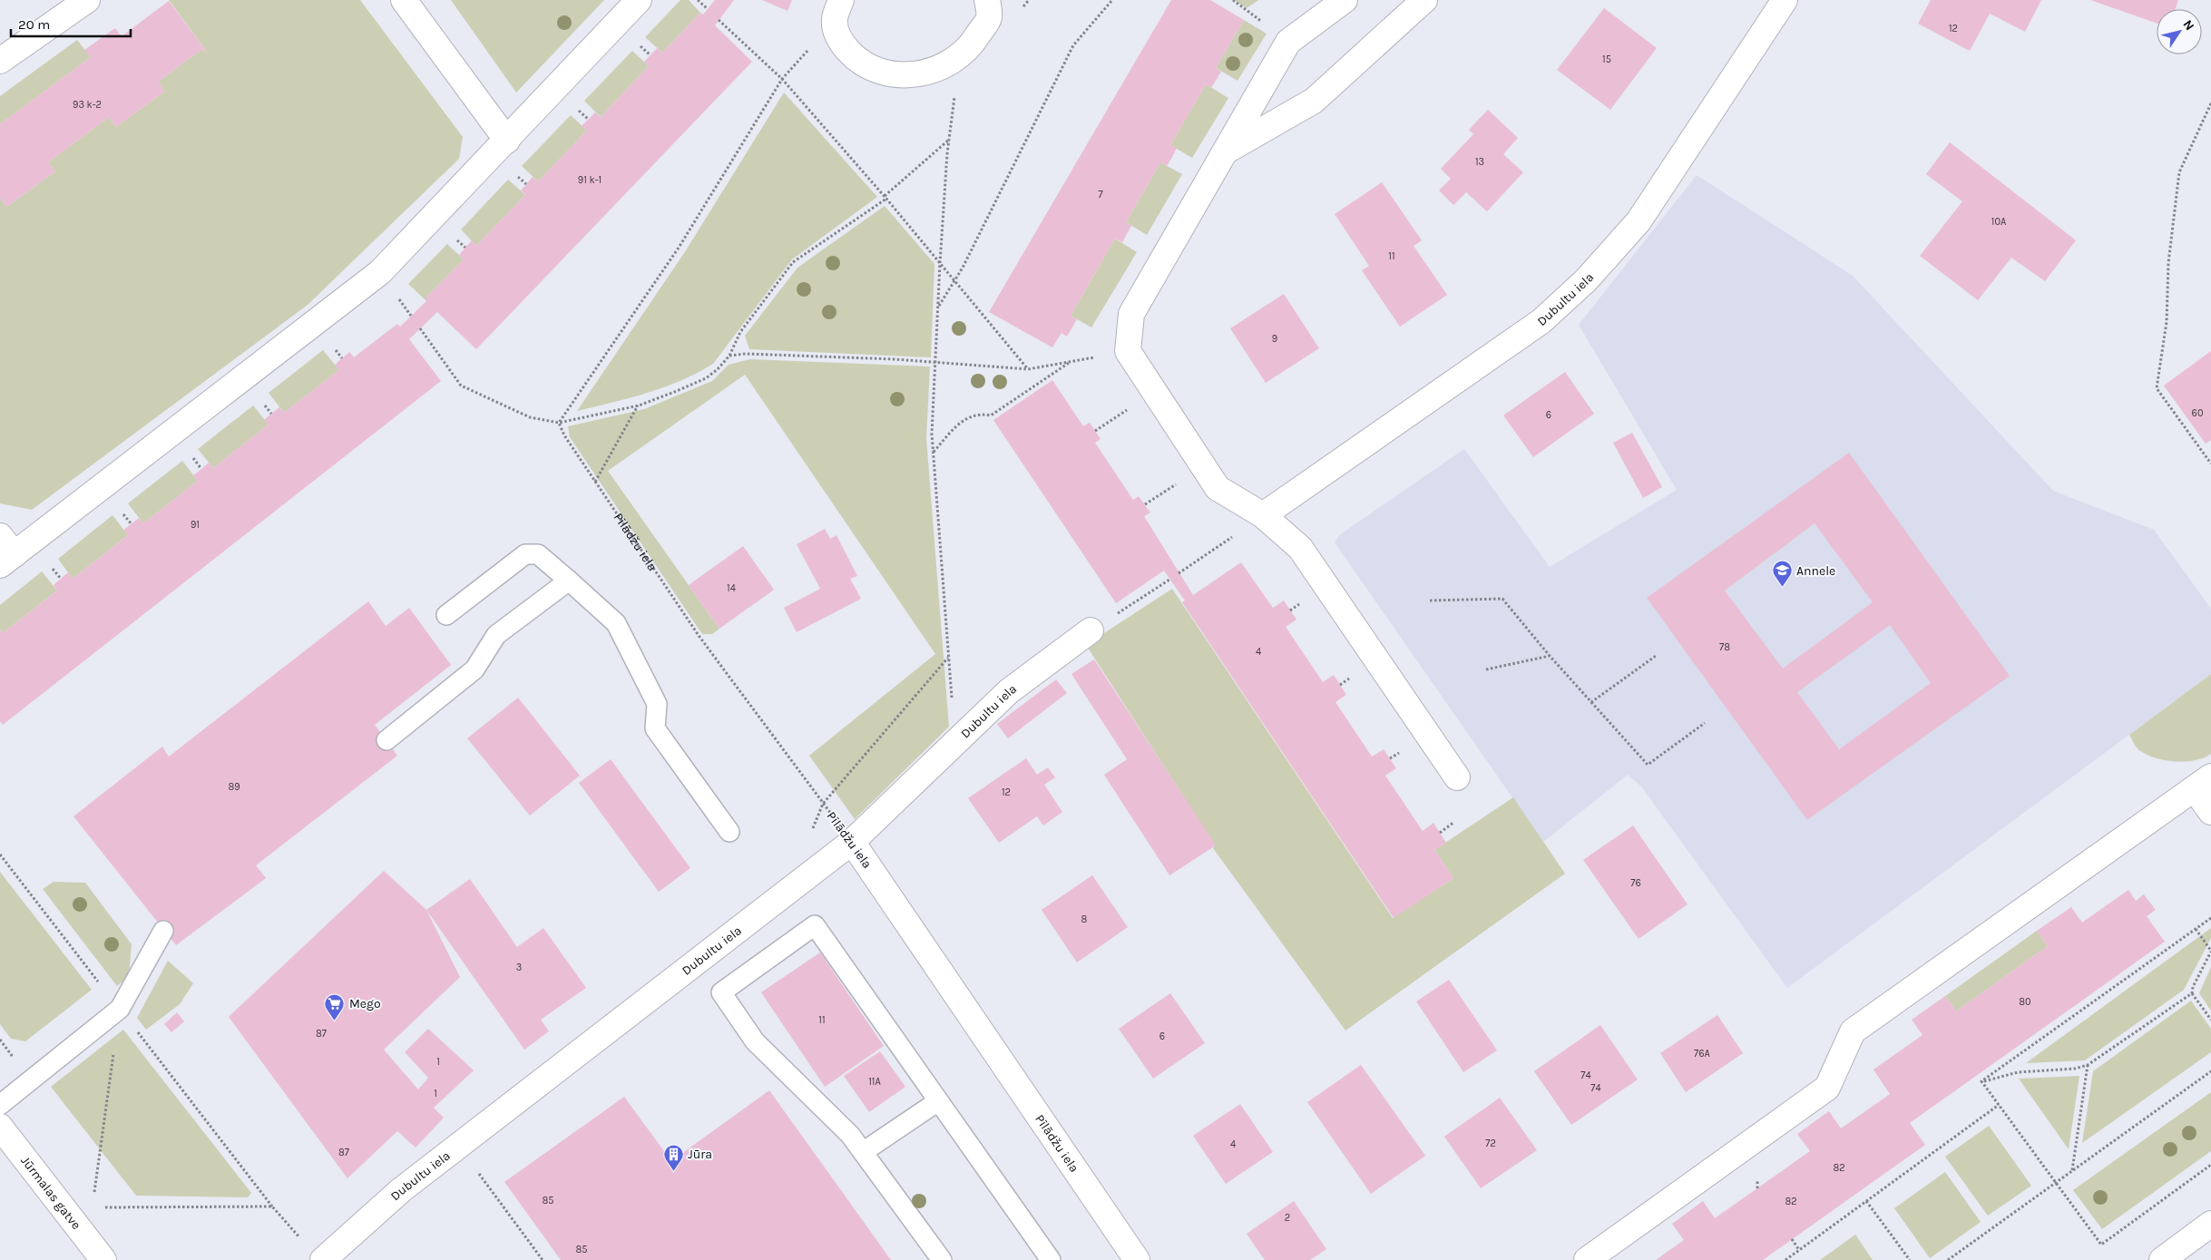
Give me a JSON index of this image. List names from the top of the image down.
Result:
{
  "streets": {
    "street": ["Dubultu iela", "Pīlādžu iela", "Jūrmalas gatve"]
  },
  "crossings": [
    ["Dubultu iela", "Pīlādžu iela"]
  ],
  "places": {
    "school or university": ["Annele"],
    "supermarket": ["Mego"],
    "building": ["Jūra"]
  },
  "house_numbers": [
    "12",
    "15",
    "93 k-2",
    "13",
    "91 k-1",
    "7",
    "10A",
    "11",
    "9",
    "60",
    "6",
    "91",
    "14",
    "78",
    "4",
    "89",
    "12",
    "76",
    "8",
    "3",
    "80",
    "11",
    "87",
    "6",
    "76A",
    "1",
    "74",
    "11A",
    "74",
    "1",
    "72",
    "4",
    "87",
    "82",
    "85",
    "82",
    "2",
    "85"
  ],
  "scale_bar": "20 m",
  "north": "top right"
}
